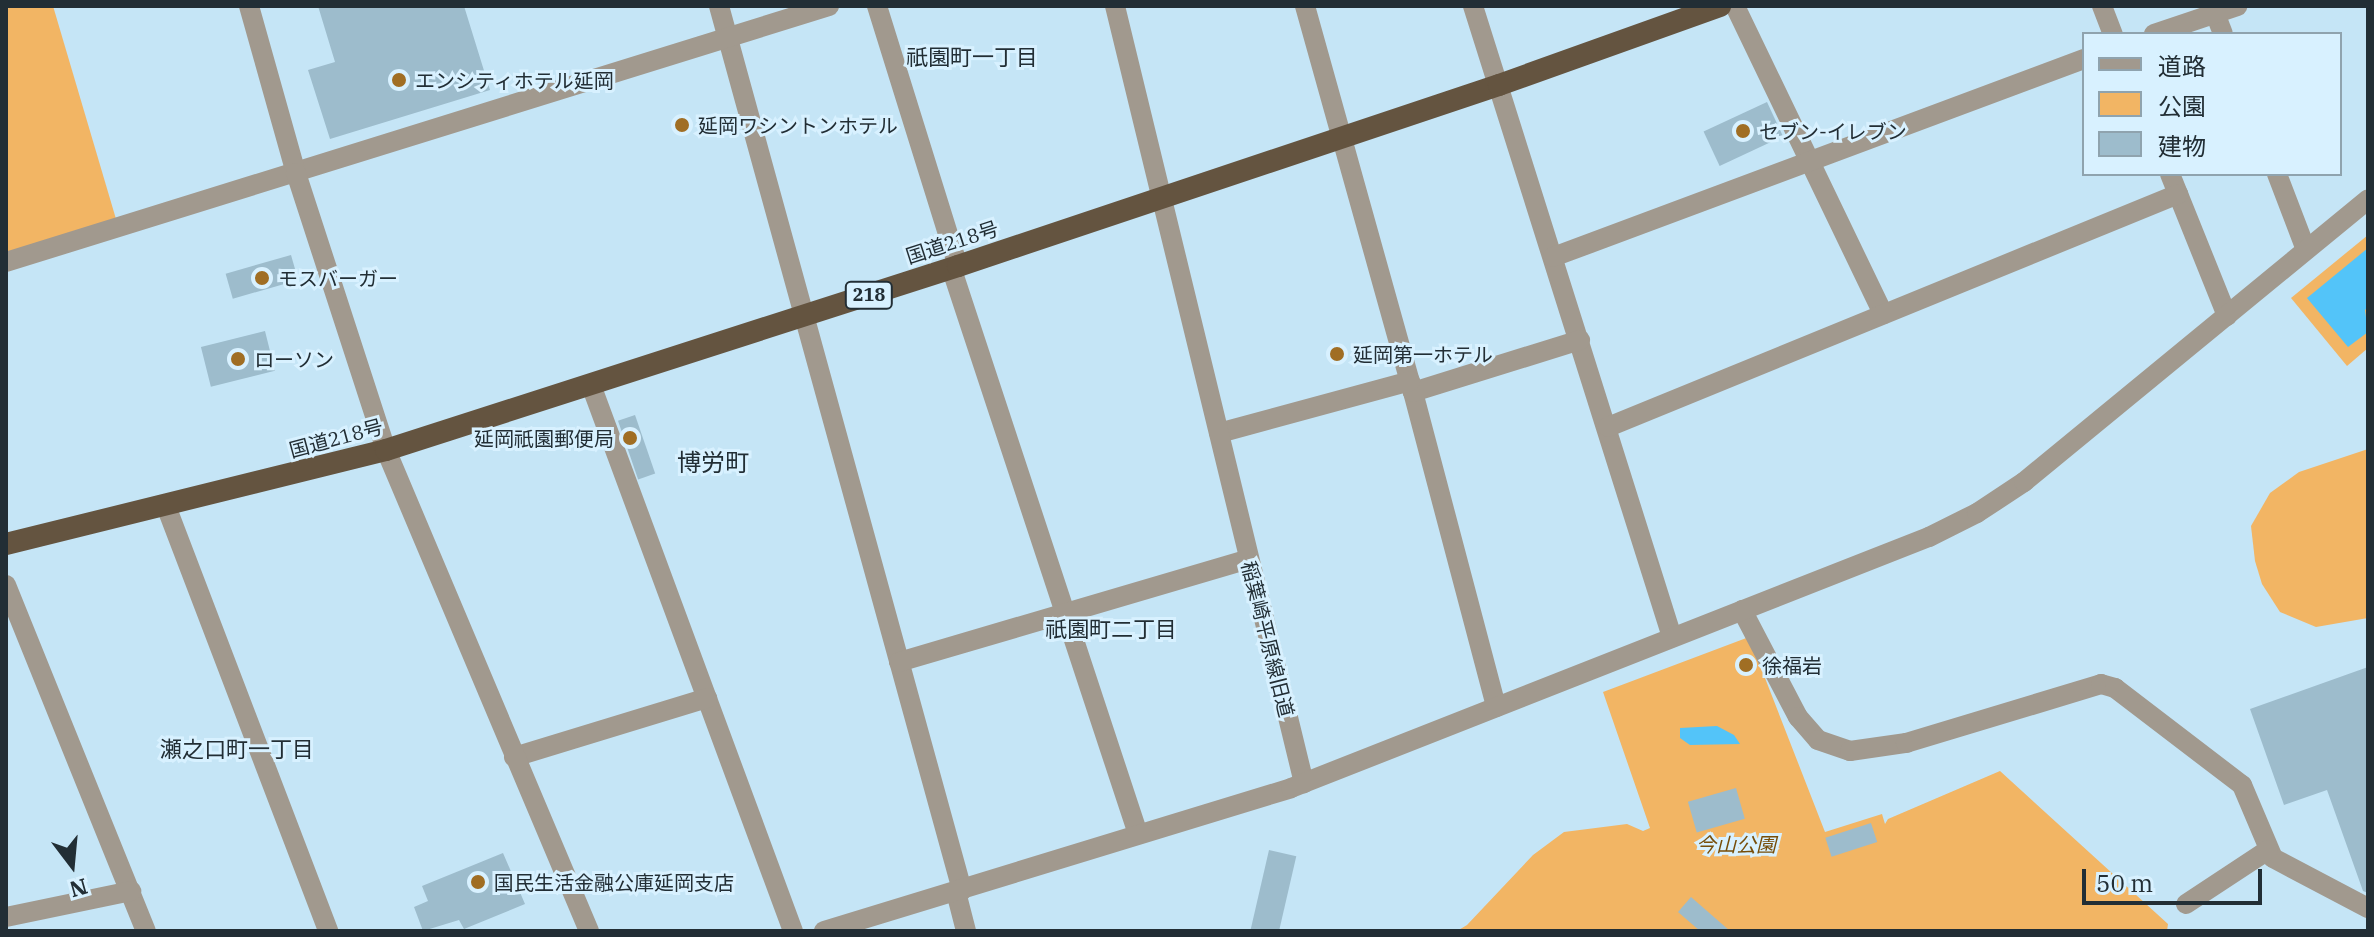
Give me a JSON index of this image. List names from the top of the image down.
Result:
{
  "streets": {
    "highway": ["国道218号", "218"],
    "street": ["稲葉崎平原線旧道"]
  },
  "crossings": [
    ["国道218号", "稲葉崎平原線旧道"]
  ],
  "districts": [
    "祇園町一丁目",
    "博労町",
    "祇園町二丁目",
    "瀬之口町一丁目"
  ],
  "parks": ["今山公園"],
  "places": [
    "エンシティホテル延岡",
    "延岡ワシントンホテル",
    "セブン-イレブン",
    "モスバーガー",
    "延岡第一ホテル",
    "ローソン",
    "延岡祇園郵便局",
    "徐福岩",
    "国民生活金融公庫延岡支店"
  ],
  "legend": ["道路", "公園", "建物"],
  "scale_bar": "50 m",
  "north": "bottom"
}
